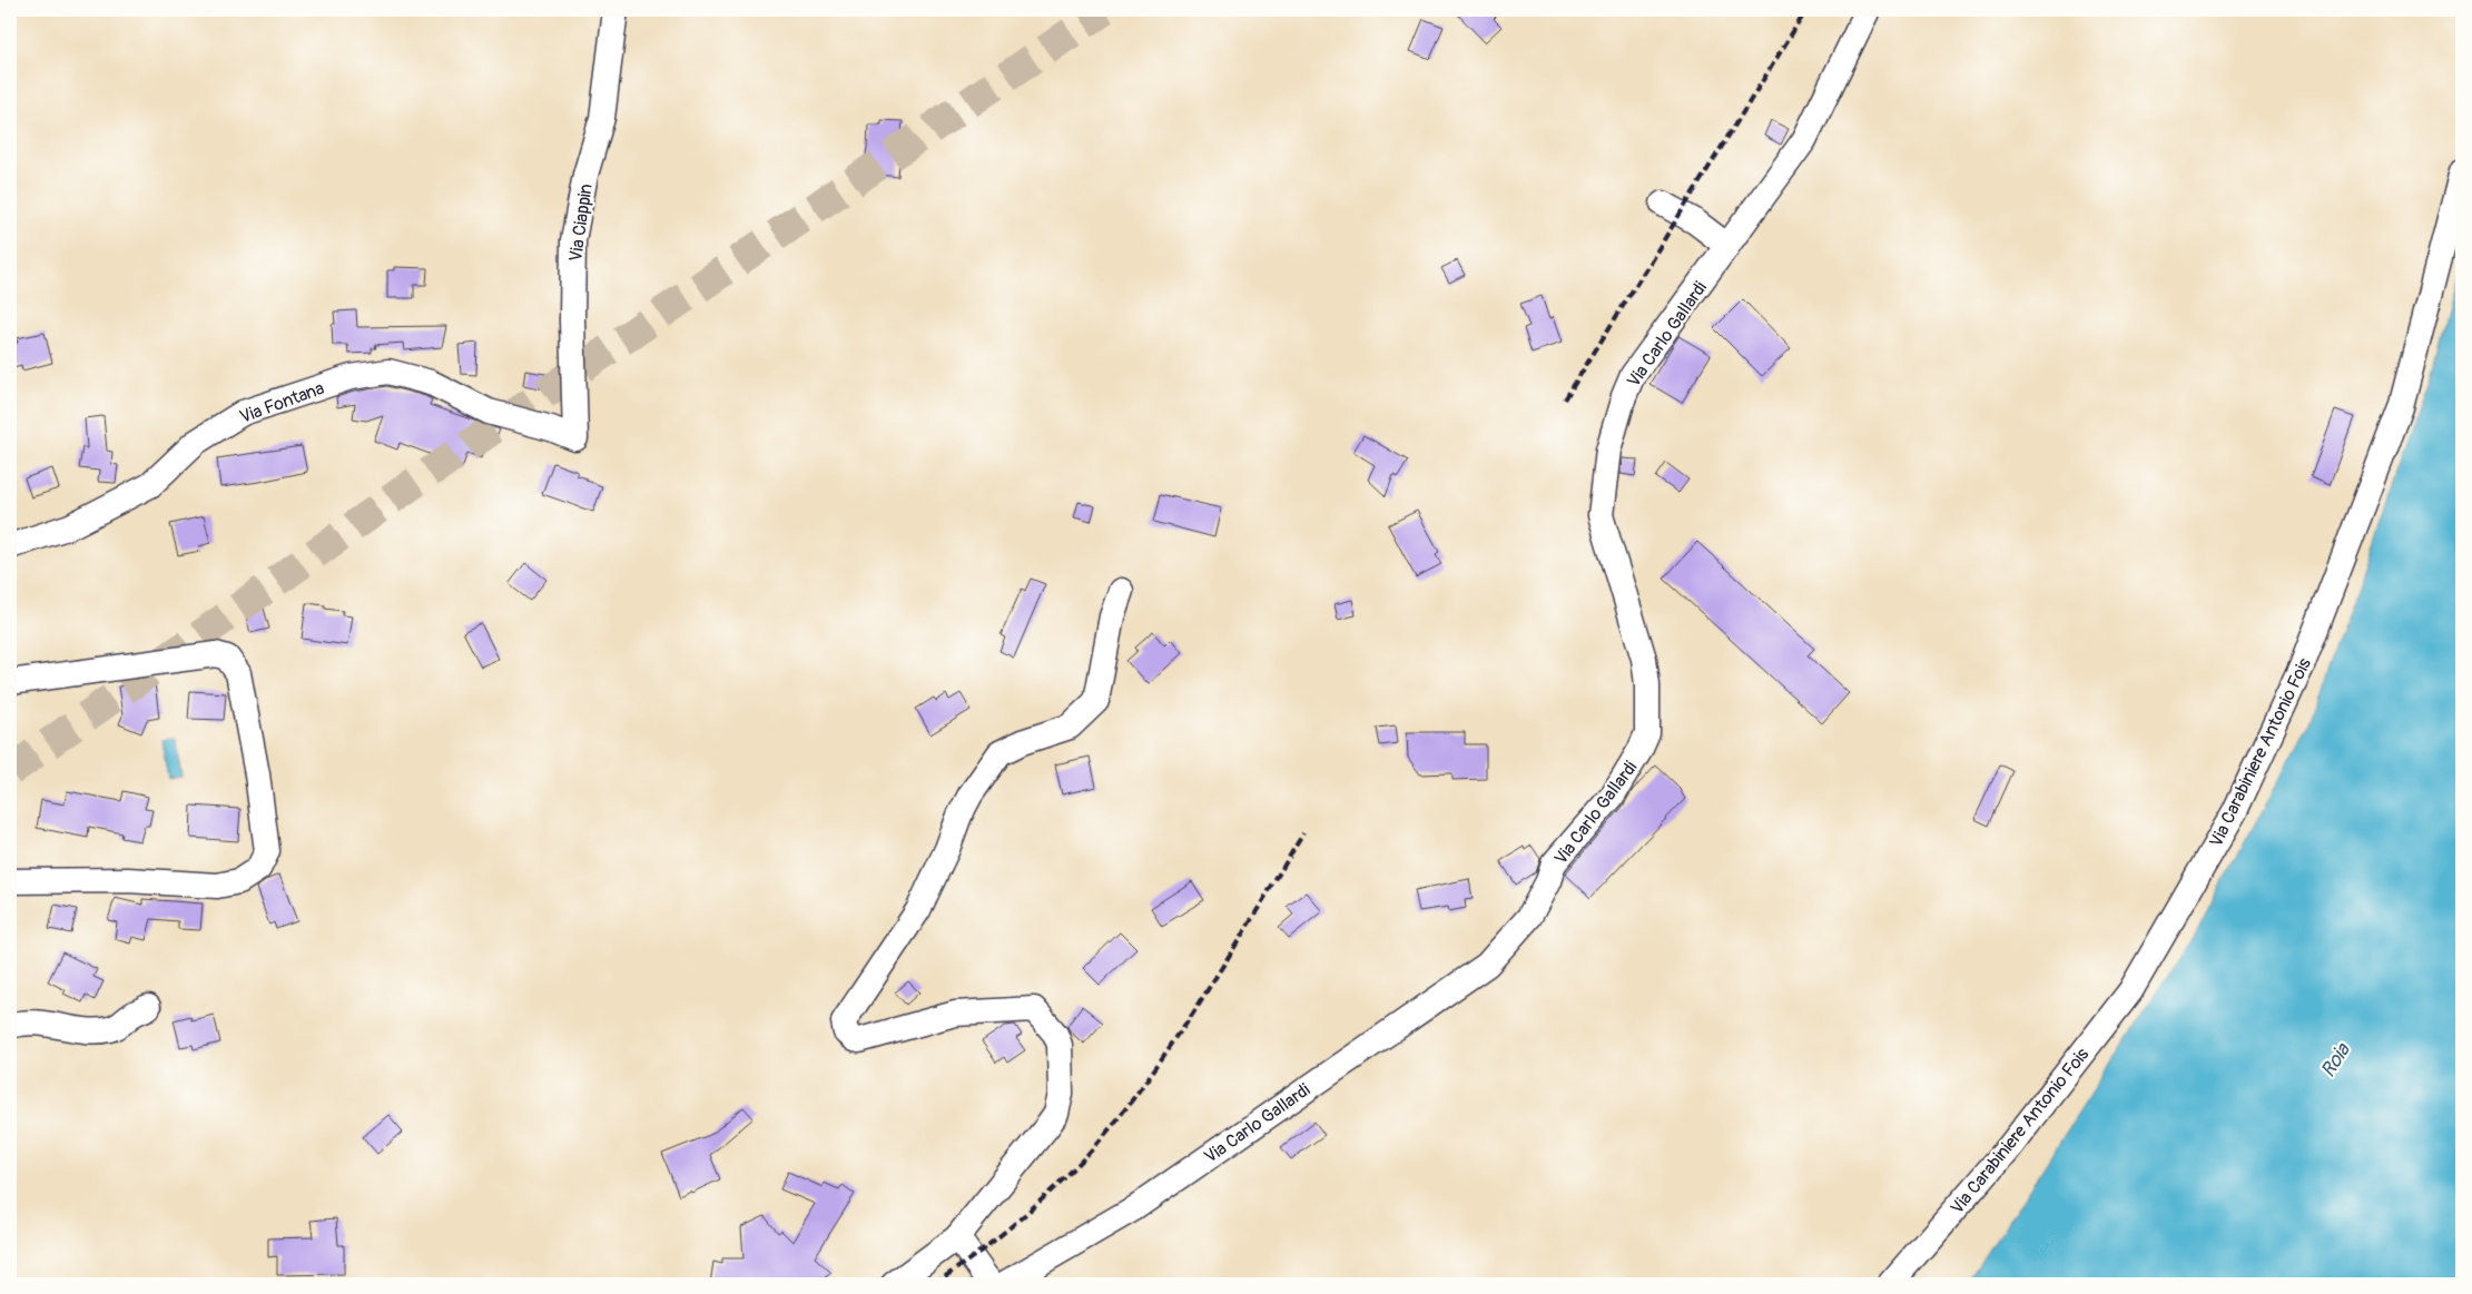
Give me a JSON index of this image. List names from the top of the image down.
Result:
{
  "streets": {
    "street": [
      "Via Ciappin",
      "Via Carlo Gallardi",
      "Via Fontana",
      "Via Carabiniere Antonio Fois"
    ]
  },
  "crossings": [
    ["Via Ciappin", "Via Fontana"]
  ],
  "water": ["Roia"]
}
